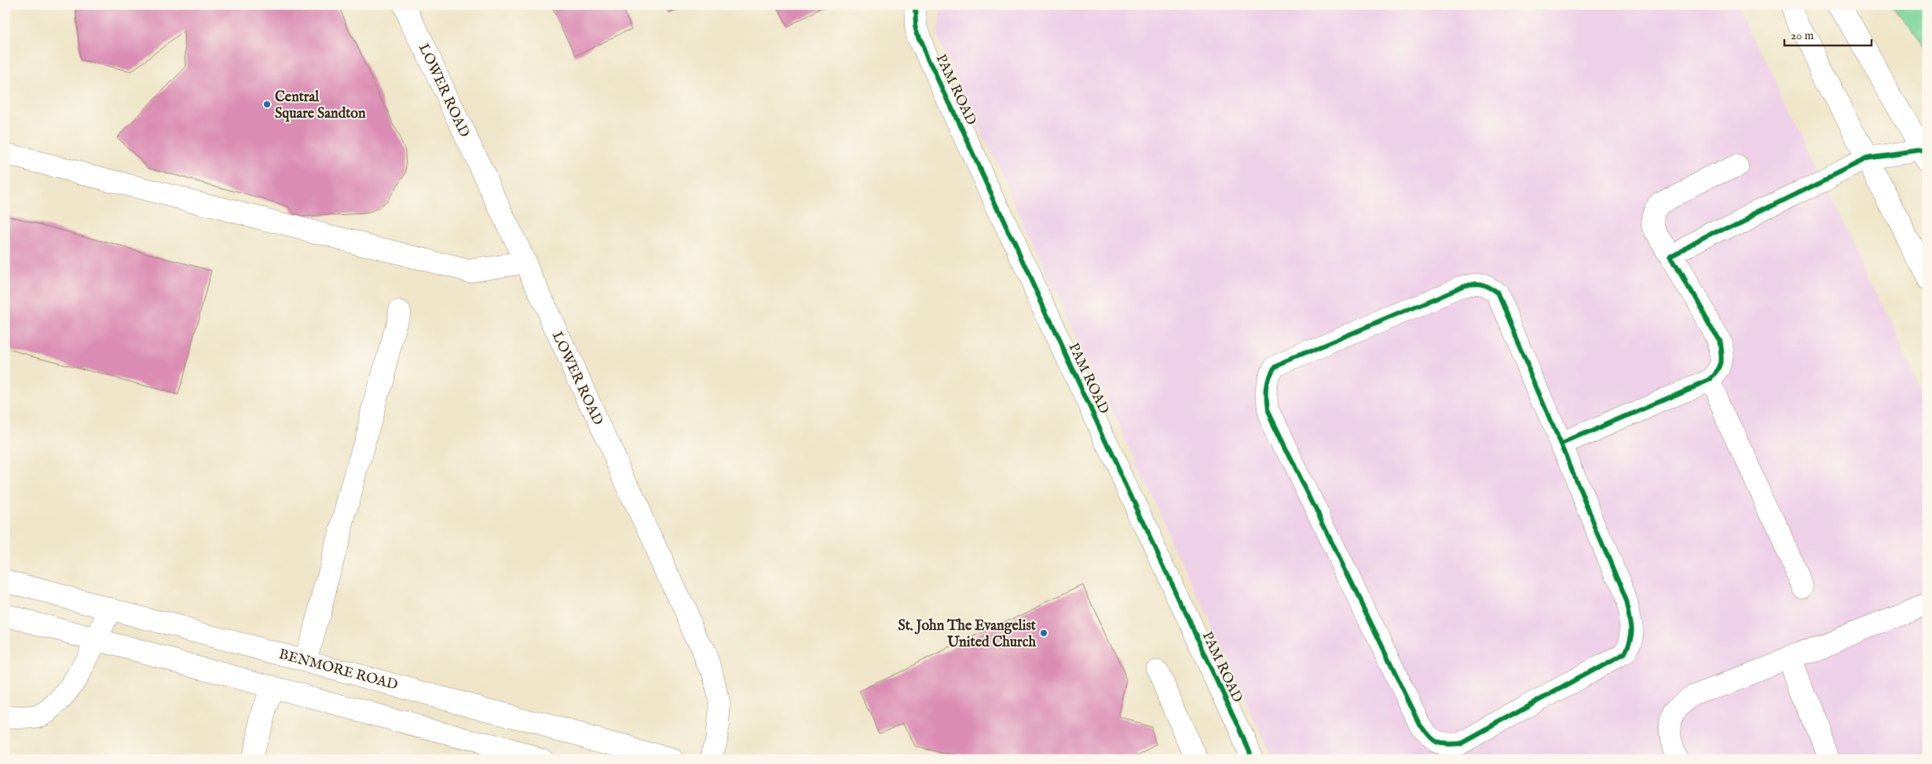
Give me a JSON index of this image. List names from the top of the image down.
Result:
{
  "streets": {
    "street": ["PAM ROAD", "LOWER ROAD", "BENMORE ROAD"]
  },
  "places": ["Central Square Sandton", "St. John The Evangelist United Church"],
  "scale_bar": "20 m"
}
